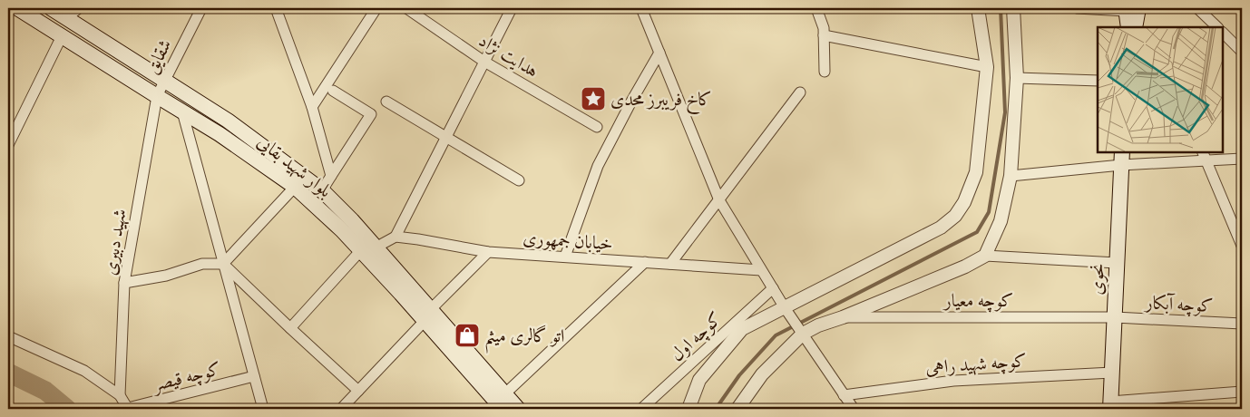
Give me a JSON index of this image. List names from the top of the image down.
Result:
{
  "streets": {
    "main road": ["بلوار شهید بقایی", "نحوی"],
    "street": [
      "هدایت نژاد",
      "شقایق",
      "خیابان جمهوری",
      "شهید دبیری",
      "کوچه معیار",
      "کوچه آبکار",
      "کوچه اول",
      "کوچه شهید راهی",
      "کوچه قیصر"
    ]
  },
  "crossings": [
    ["شقایق", "بلوار شهید بقایی"],
    ["شقایق", "شهید دبیری"],
    ["بلوار شهید بقایی", "شهید دبیری"],
    ["نحوی", "کوچه معیار"],
    ["نحوی", "کوچه آبکار"],
    ["نحوی", "کوچه شهید راهی"],
    ["کوچه معیار", "کوچه آبکار"]
  ],
  "places": {
    "place": ["کاخ فریبرز محدی"],
    "shop": ["اتو گالری میثم"]
  }
}
